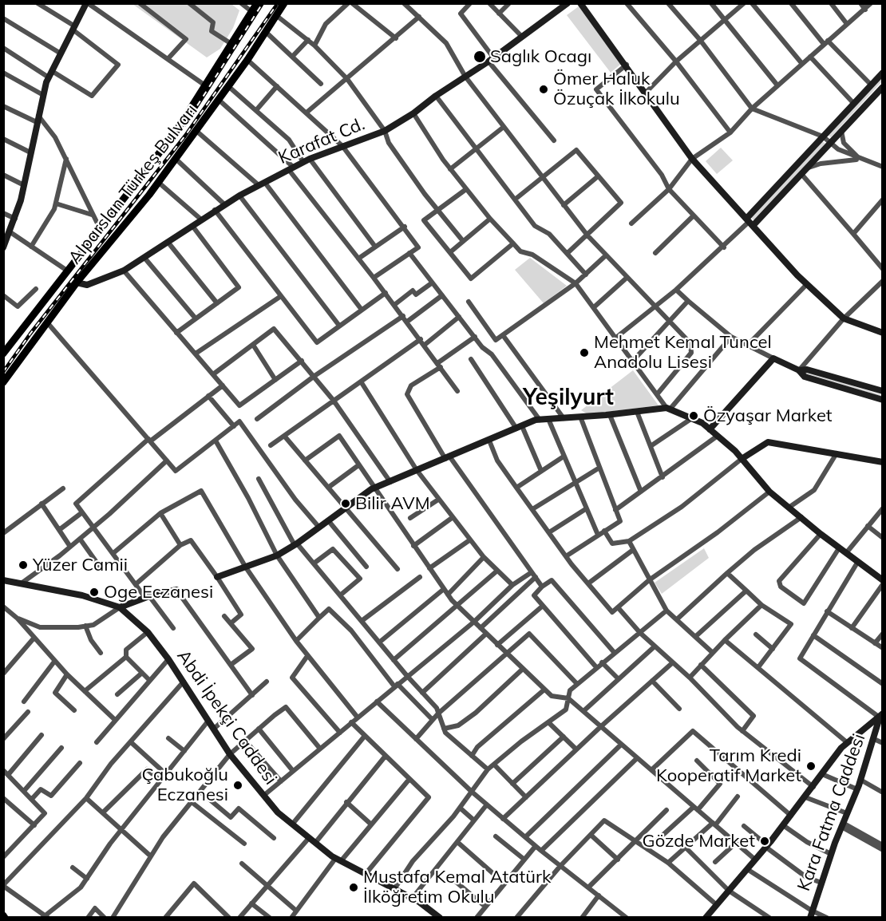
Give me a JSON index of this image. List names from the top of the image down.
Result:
{
  "streets": {
    "main road": [
      "Karafat Cd.",
      "Alparslan Türkeş Bulvarı",
      "Abdi İpekçi Caddesi",
      "Kara Fatma Caddesi"
    ]
  },
  "crossings": [
    ["Karafat Cd.", "Alparslan Türkeş Bulvarı"]
  ],
  "districts": ["Yeşilyurt"],
  "places": [
    "Saglık Ocagı",
    "Ömer Haluk Özuçak İlkokulu",
    "Mehmet Kemal Tuncel Anadolu Lisesi",
    "Özyaşar Market",
    "Bilir AVM",
    "Yüzer Camii",
    "Oge Eczanesi",
    "Tarım Kredi Kooperatif Market",
    "Çabukoğlu Eczanesi",
    "Gözde Market",
    "Mustafa Kemal Atatürk İlköğretim Okulu"
  ]
}
